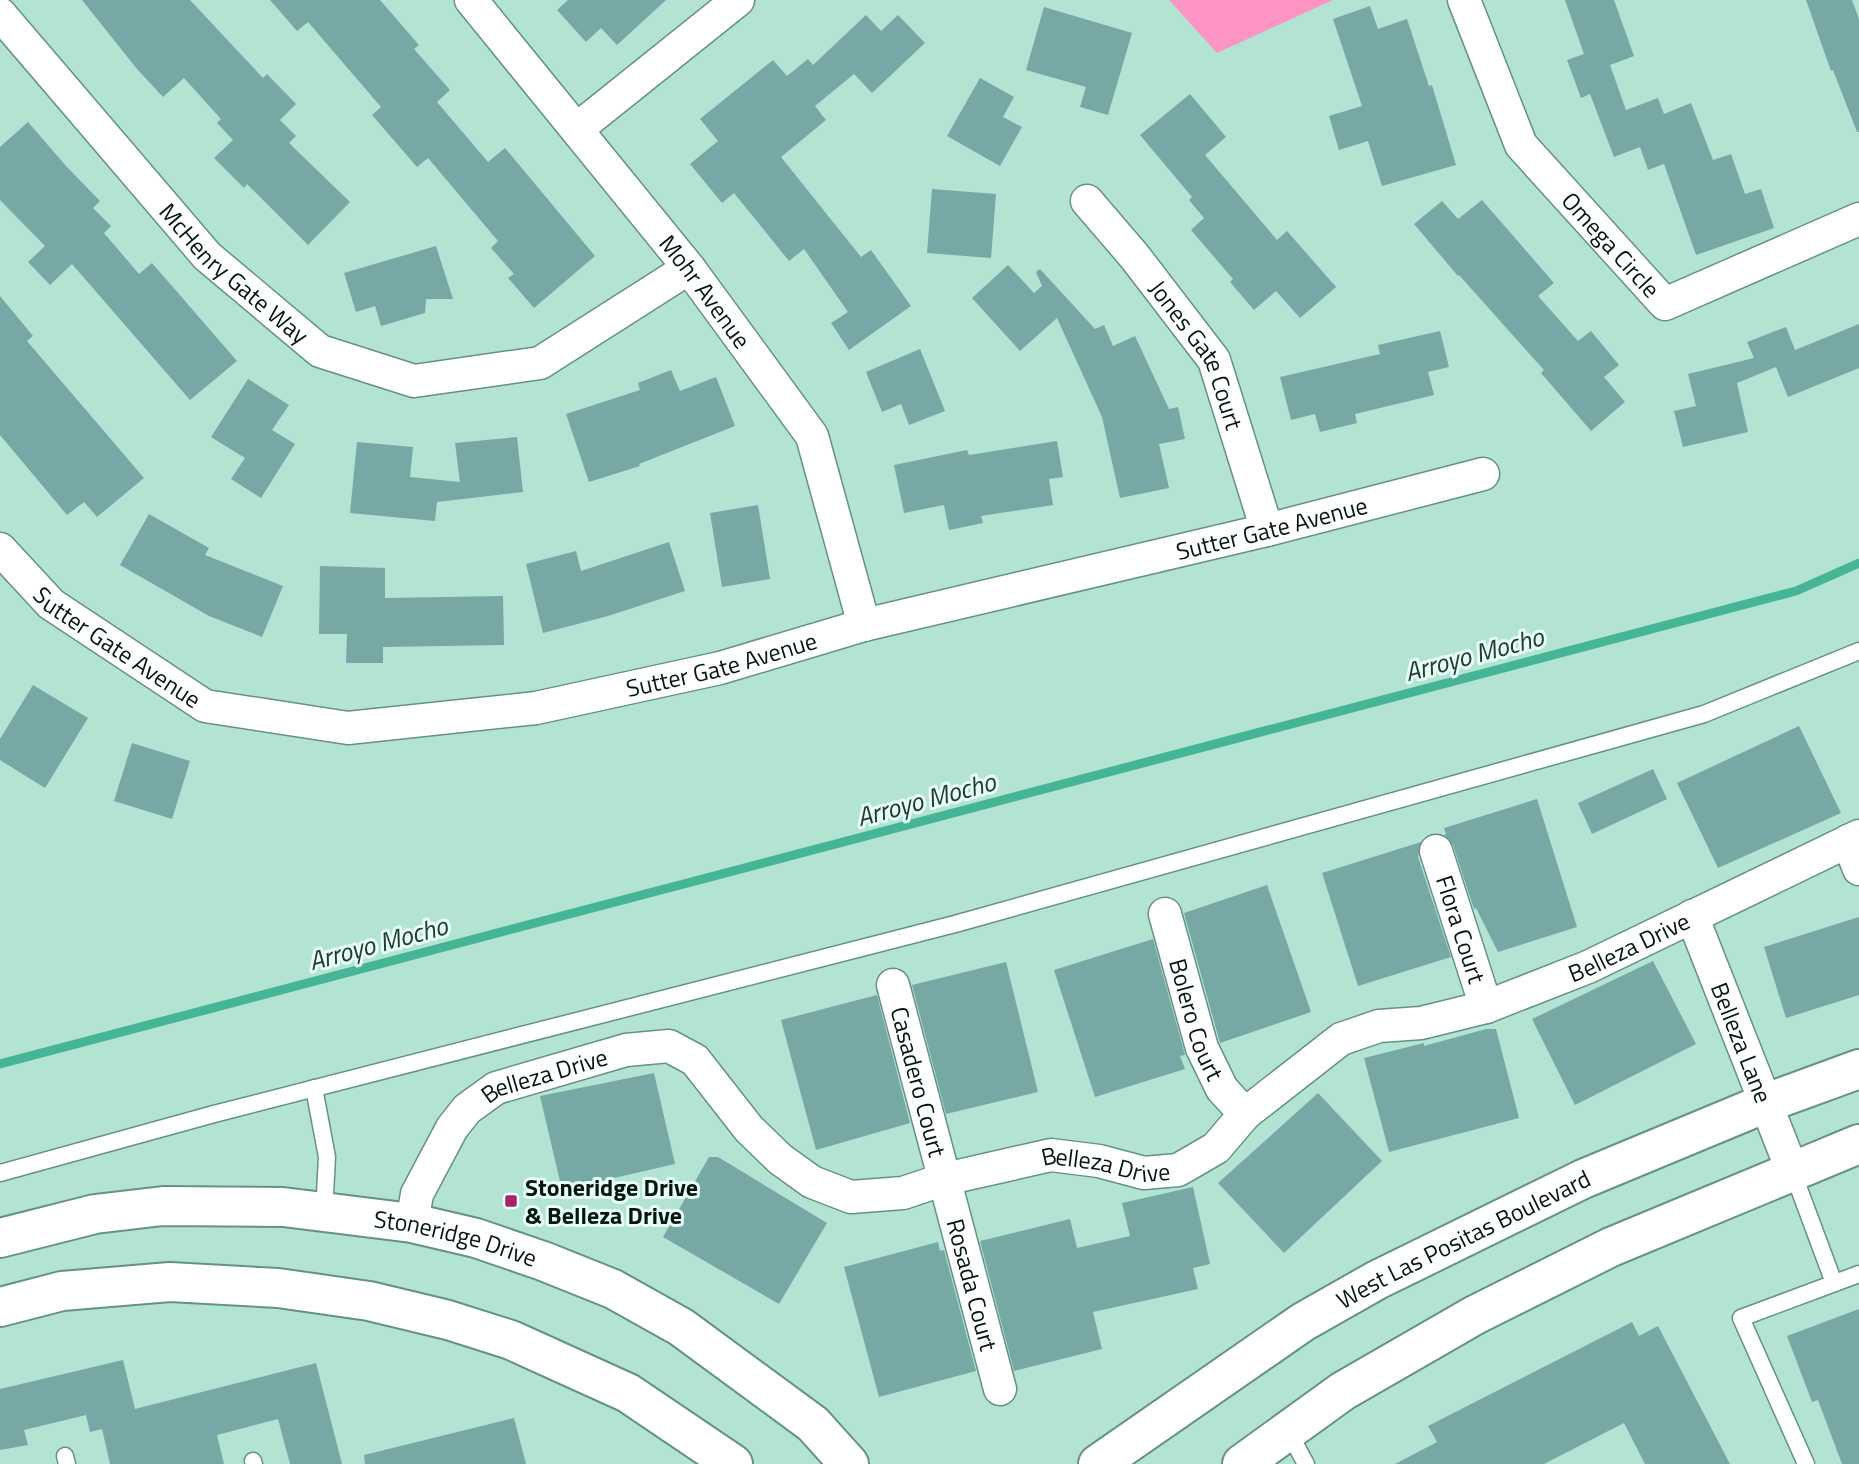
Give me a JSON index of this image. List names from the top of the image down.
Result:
{
  "streets": {
    "main road": ["Stoneridge Drive", "West Las Positas Boulevard"],
    "street": [
      "Omega Circle",
      "McHenry Gate Way",
      "Mohr Avenue",
      "Jones Gate Court",
      "Sutter Gate Avenue",
      "Flora Court",
      "Belleza Drive",
      "Bolero Court",
      "Belleza Lane",
      "Casadero Court",
      "Rosada Court"
    ]
  },
  "crossings": [
    ["McHenry Gate Way", "Mohr Avenue"],
    ["Mohr Avenue", "Sutter Gate Avenue"],
    ["Jones Gate Court", "Sutter Gate Avenue"],
    ["Flora Court", "Belleza Drive"],
    ["Belleza Drive", "Bolero Court"],
    ["Belleza Drive", "Belleza Lane"],
    ["Belleza Drive", "Casadero Court"],
    ["Belleza Drive", "Stoneridge Drive"],
    ["Belleza Drive", "Rosada Court"],
    ["Belleza Lane", "West Las Positas Boulevard"],
    ["Casadero Court", "Rosada Court"]
  ],
  "water": ["Arroyo Mocho"],
  "places": {
    "transit": ["Stoneridge Drive & Belleza Drive"]
  }
}
